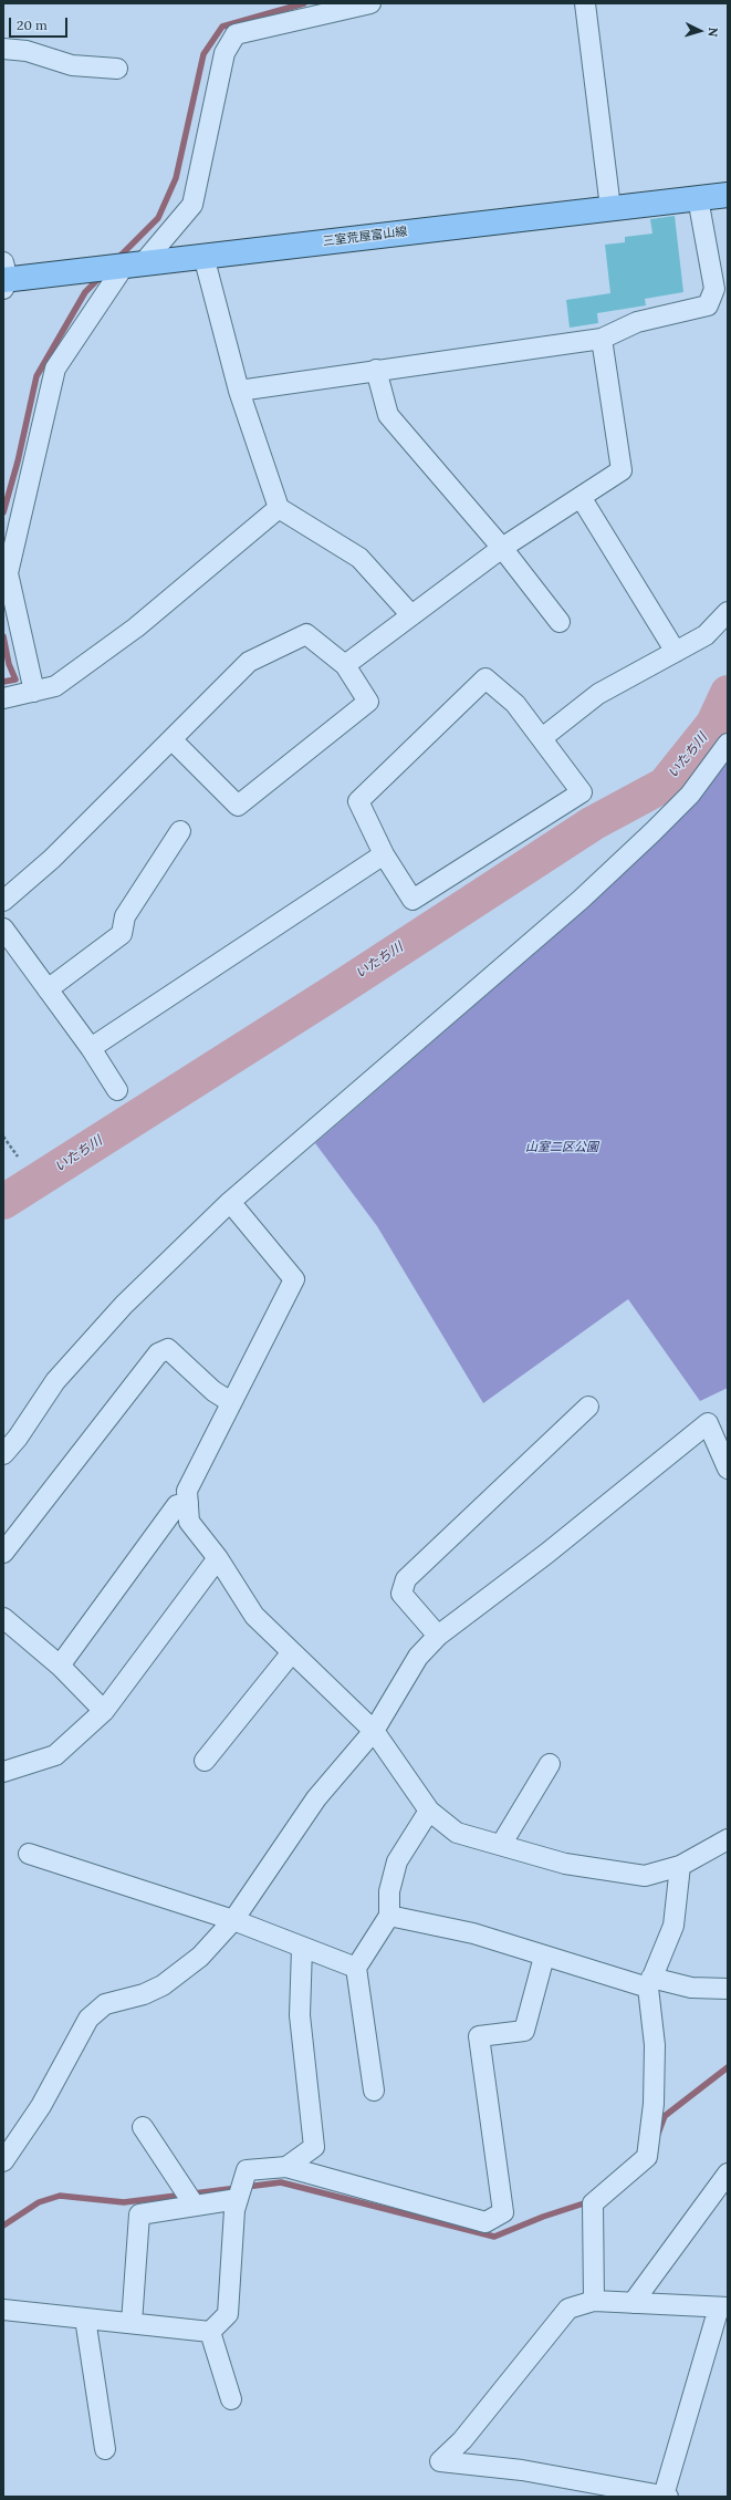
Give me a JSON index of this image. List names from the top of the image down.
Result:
{
  "streets": {
    "main road": ["三室荒屋富山線"]
  },
  "water": ["いたち川"],
  "parks": ["山室二区公園"],
  "scale_bar": "20 m",
  "north": "right"
}
